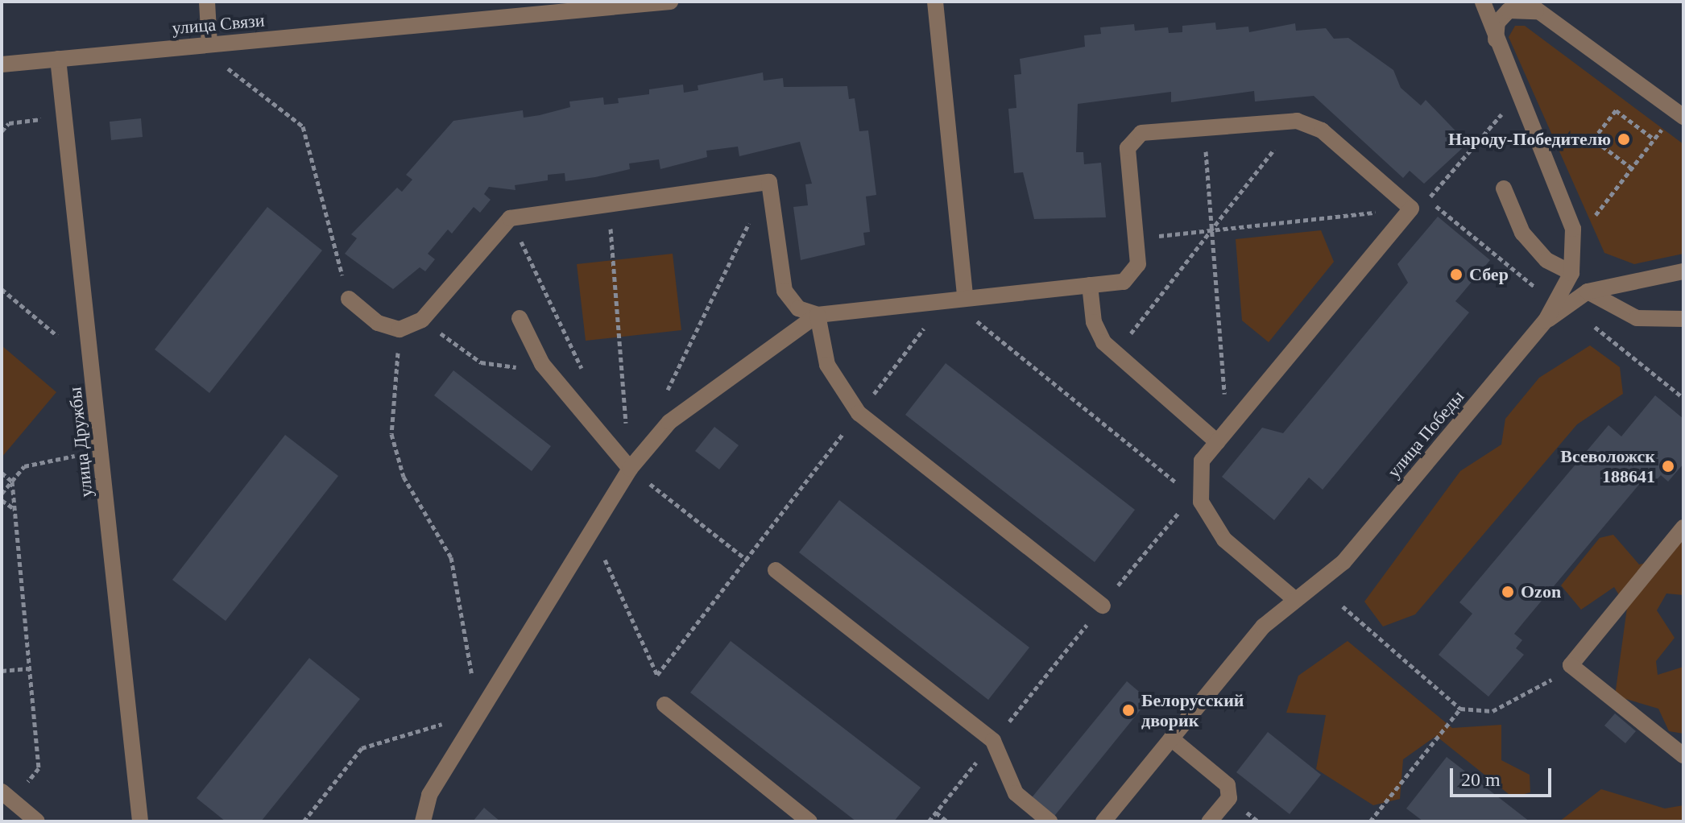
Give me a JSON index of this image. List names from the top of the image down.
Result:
{
  "streets": {
    "street": ["улица Связи", "улица Победы", "улица Дружбы"]
  },
  "crossings": [
    ["улица Связи", "улица Дружбы"]
  ],
  "places": [
    "Народу-Победителю",
    "Сбер",
    "Всеволожск 188641",
    "Ozon",
    "Белорусский дворик"
  ],
  "scale_bar": "20 m"
}
